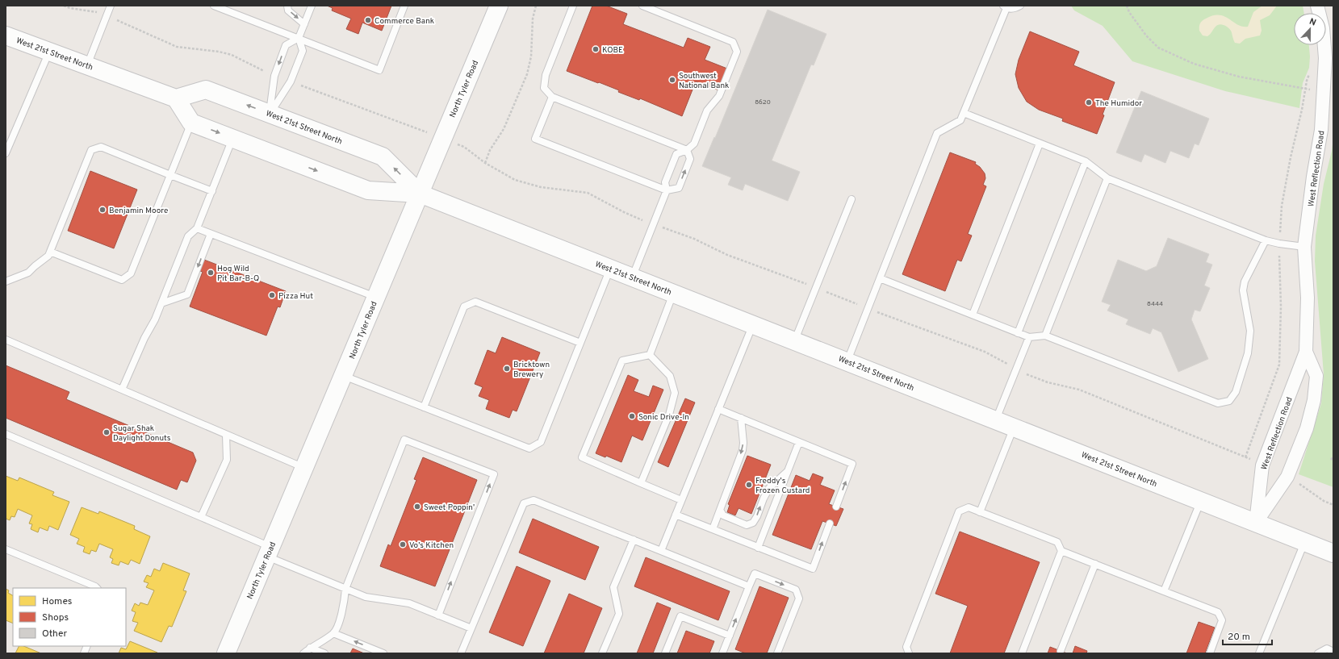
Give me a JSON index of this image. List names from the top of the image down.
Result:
{
  "streets": {
    "main road": ["West 21st Street North", "North Tyler Road"],
    "street": ["West Reflection Road"]
  },
  "crossings": [
    ["West 21st Street North", "North Tyler Road"],
    ["West 21st Street North", "West Reflection Road"]
  ],
  "places": [
    "Commerce Bank",
    "KOBE",
    "Southwest National Bank",
    "The Humidor",
    "Benjamin Moore",
    "Hog Wild Pit Bar-B-Q",
    "Pizza Hut",
    "Bricktown Brewery",
    "Sonic Drive-In",
    "Sugar Shak Daylight Donuts",
    "Freddy's Frozen Custard",
    "Sweet Poppin'",
    "Vo's Kitchen"
  ],
  "house_numbers": ["8620", "8444"],
  "legend": ["Homes", "Shops", "Other"],
  "scale_bar": "20 m",
  "north": "top"
}
